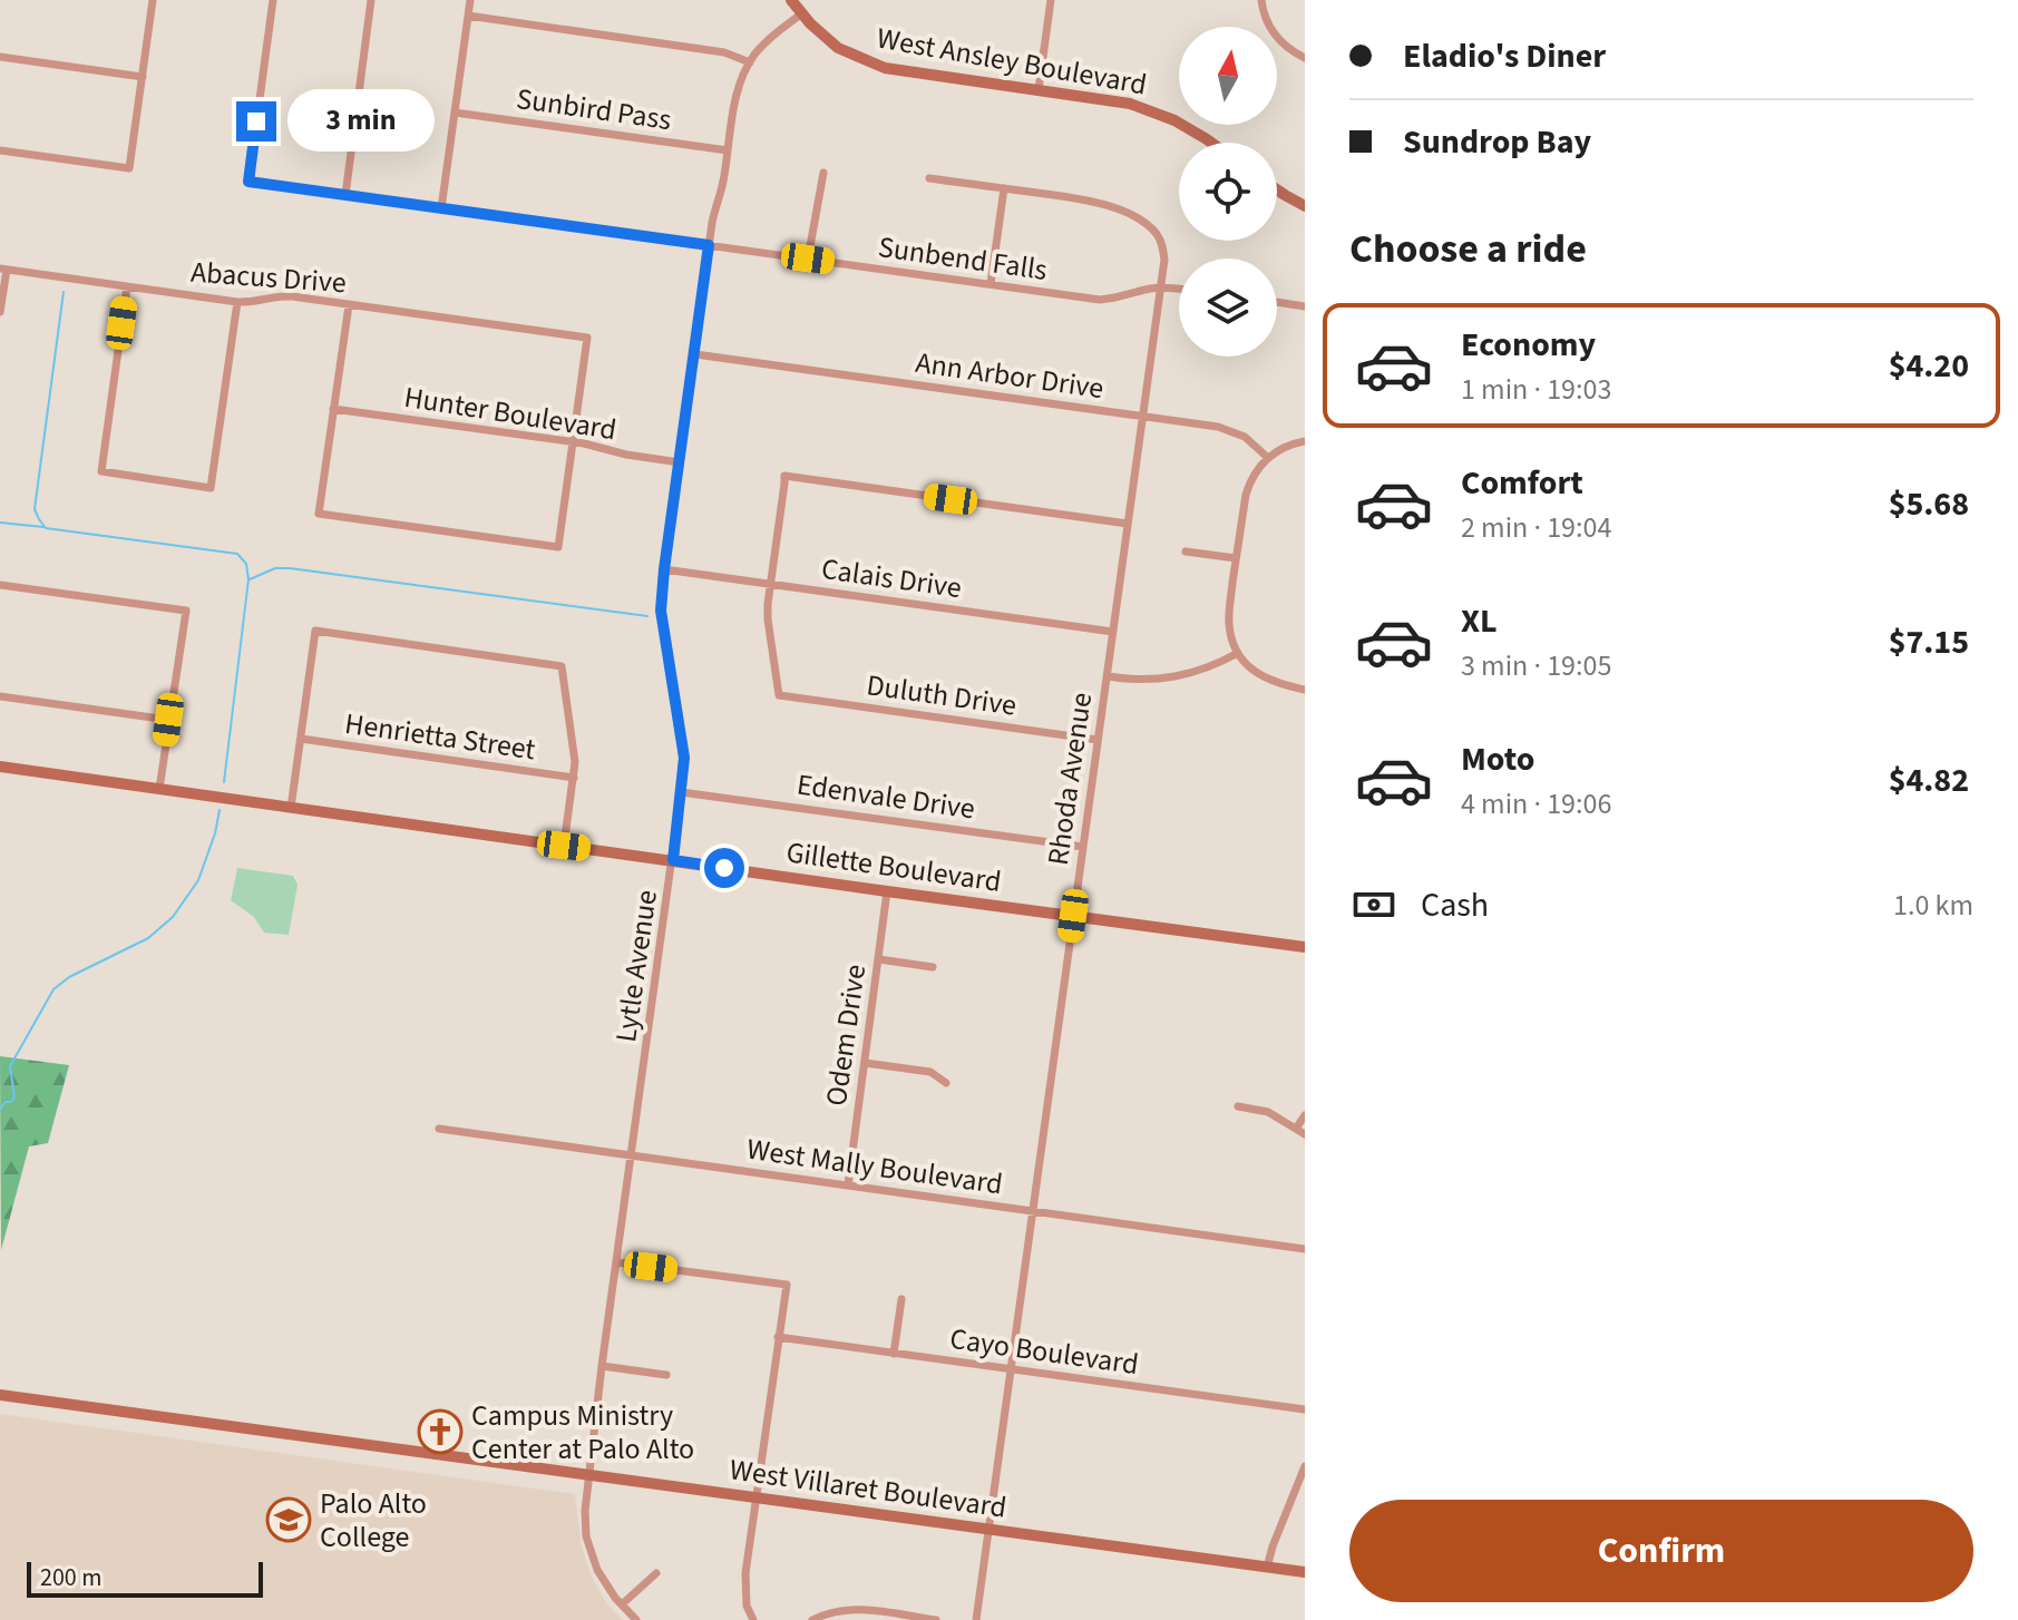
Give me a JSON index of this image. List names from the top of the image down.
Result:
{
  "streets": {
    "street": [
      "West Ansley Boulevard",
      "Sunbird Pass",
      "Sunbend Falls",
      "Abacus Drive",
      "Ann Arbor Drive",
      "Hunter Boulevard",
      "Calais Drive",
      "Duluth Drive",
      "Henrietta Street",
      "Rhoda Avenue",
      "Edenvale Drive",
      "Gillette Boulevard",
      "Lytle Avenue",
      "Odem Drive",
      "West Mally Boulevard",
      "Cayo Boulevard",
      "West Villaret Boulevard"
    ]
  },
  "crossings": [
    ["West Ansley Boulevard", "Lytle Avenue"],
    ["Sunbird Pass", "Lytle Avenue"],
    ["Sunbend Falls", "Rhoda Avenue"],
    ["Sunbend Falls", "Lytle Avenue"],
    ["Abacus Drive", "Hunter Boulevard"],
    ["Ann Arbor Drive", "Rhoda Avenue"],
    ["Ann Arbor Drive", "Lytle Avenue"],
    ["Hunter Boulevard", "Lytle Avenue"],
    ["Calais Drive", "Duluth Drive"],
    ["Calais Drive", "Rhoda Avenue"],
    ["Calais Drive", "Lytle Avenue"],
    ["Duluth Drive", "Rhoda Avenue"],
    ["Rhoda Avenue", "Edenvale Drive"],
    ["Rhoda Avenue", "Gillette Boulevard"],
    ["Rhoda Avenue", "West Mally Boulevard"],
    ["Rhoda Avenue", "Cayo Boulevard"],
    ["Rhoda Avenue", "West Villaret Boulevard"],
    ["Edenvale Drive", "Lytle Avenue"],
    ["Gillette Boulevard", "Lytle Avenue"],
    ["Gillette Boulevard", "Odem Drive"],
    ["Lytle Avenue", "West Mally Boulevard"],
    ["Lytle Avenue", "West Villaret Boulevard"],
    ["Odem Drive", "West Mally Boulevard"]
  ],
  "places": {
    "church": ["Campus Ministry Center at Palo Alto"],
    "school or university": ["Palo Alto College"]
  },
  "scale_bar": "200 m",
  "north": "top",
  "page": {
    "banner": ["Eladio's Diner", "Sundrop Bay"],
    "bubble": "3 min",
    "heading": "Choose a ride",
    "list": [
      {
        "name": "Economy",
        "note": "1 min · 19:03",
        "value": "$4.20"
      },
      {
        "name": "Comfort",
        "note": "2 min · 19:04",
        "value": "$5.68"
      },
      {
        "name": "XL",
        "note": "3 min · 19:05",
        "value": "$7.15"
      },
      {
        "name": "Moto",
        "note": "4 min · 19:06",
        "value": "$4.82"
      }
    ],
    "pay": ["Cash", "1.0 km"],
    "buttons": "Confirm",
    "scale": "200 m"
  }
}
